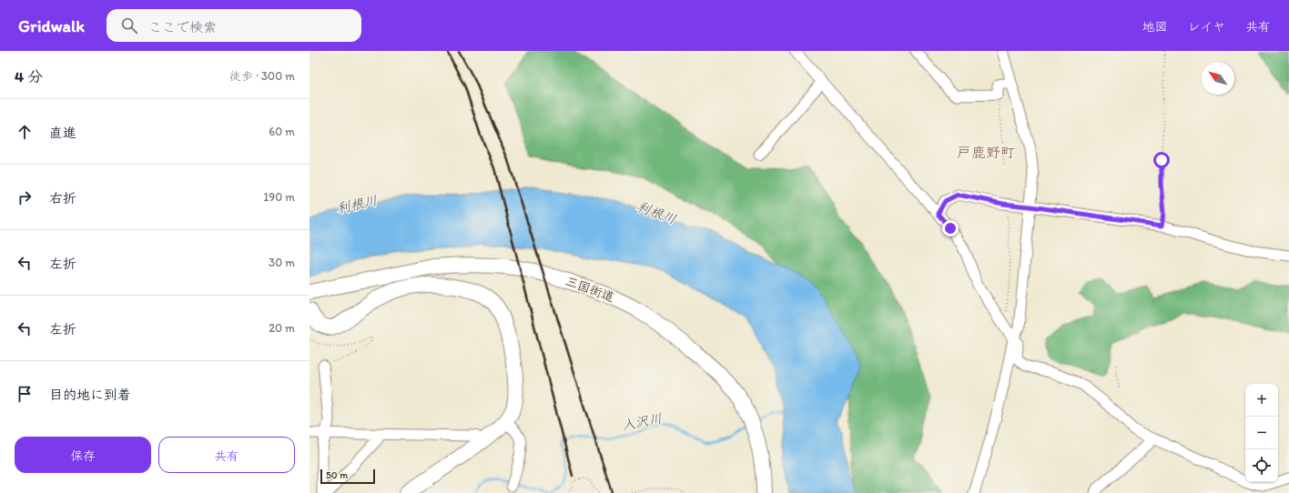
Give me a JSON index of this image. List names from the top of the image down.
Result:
{
  "streets": {
    "highway": ["三国街道"]
  },
  "districts": ["戸鹿野町"],
  "water": ["利根川", "入沢川"],
  "scale_bar": "50 m",
  "north": "top left",
  "page": {
    "header": "Gridwalk",
    "search": "ここで検索",
    "nav": ["地図", "レイヤ", "共有"],
    "heading": ["4 分", "徒歩 · 300 m"],
    "list": [
      ["直進", "60 m"],
      ["右折", "190 m"],
      ["左折", "30 m"],
      ["左折", "20 m"],
      "目的地に到着"
    ],
    "map_buttons": ["+", "−"],
    "buttons": ["保存", "共有"],
    "scale": "50 m"
  }
}
